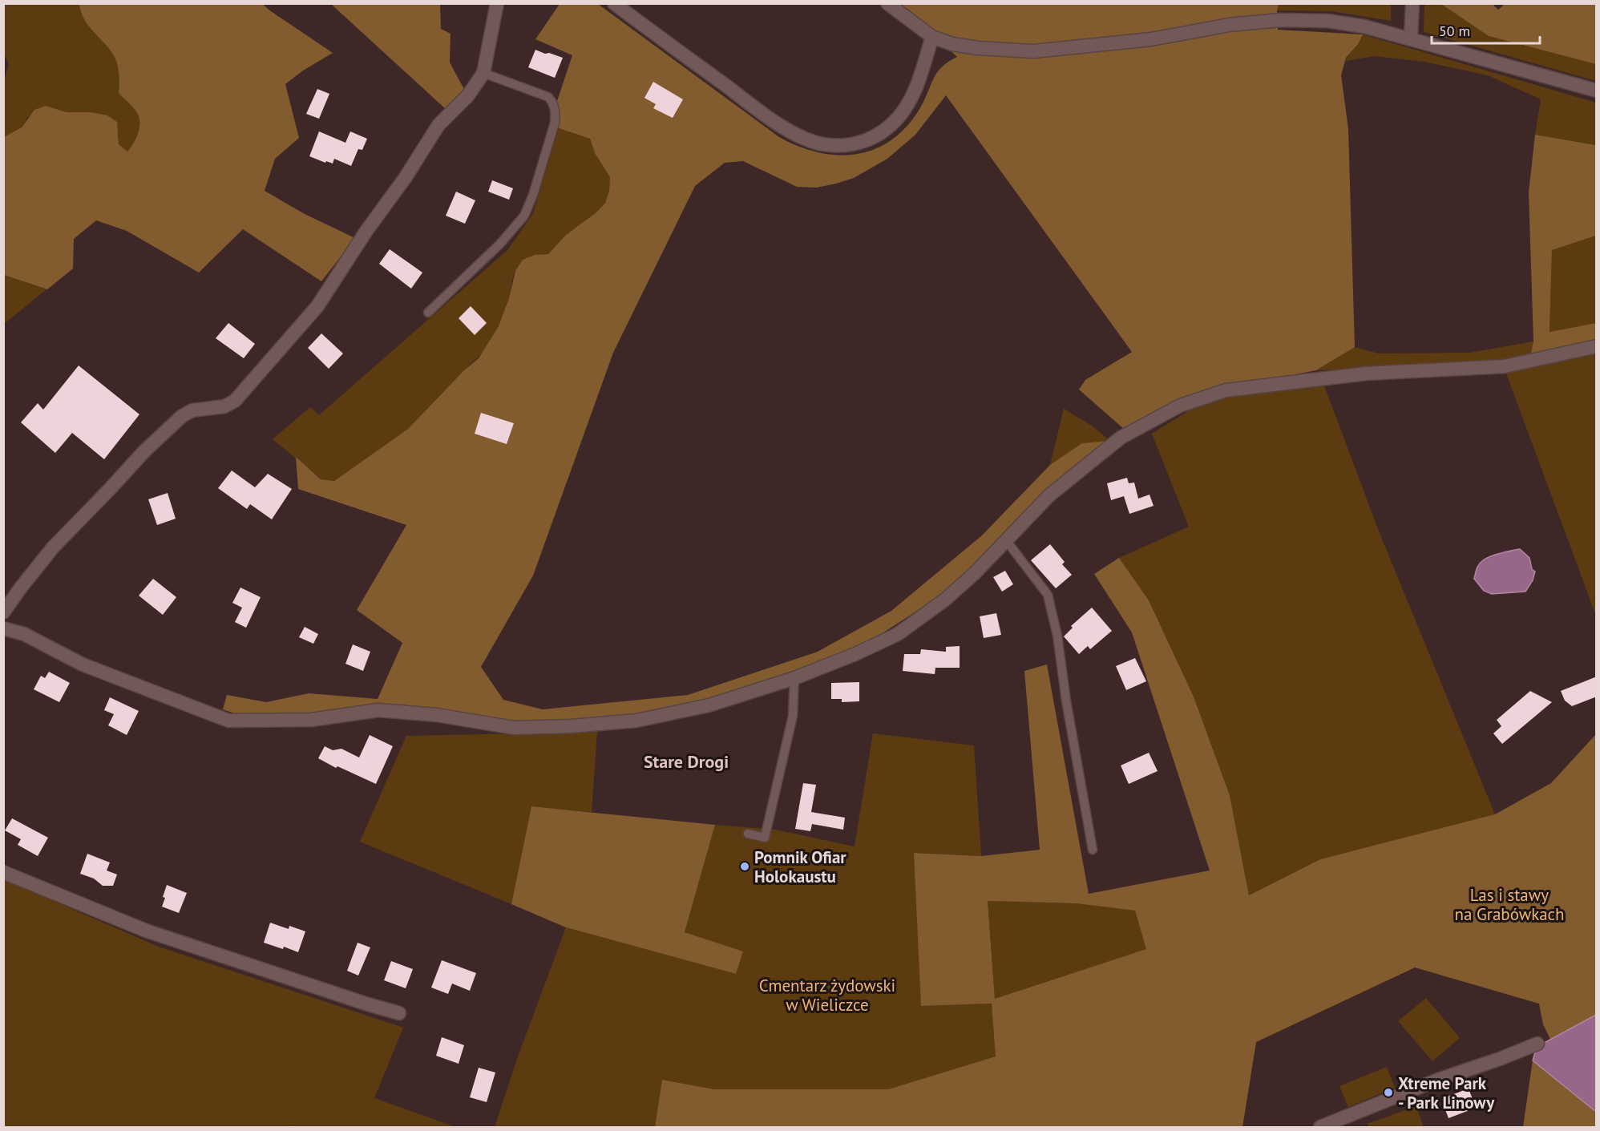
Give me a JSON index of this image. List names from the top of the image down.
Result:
{
  "districts": ["Stare Drogi"],
  "parks": ["Las i stawy na Grabówkach", "Cmentarz żydowski w Wieliczce"],
  "places": ["Pomnik Ofiar Holokaustu", "Xtreme Park - Park Linowy"],
  "scale_bar": "50 m"
}
